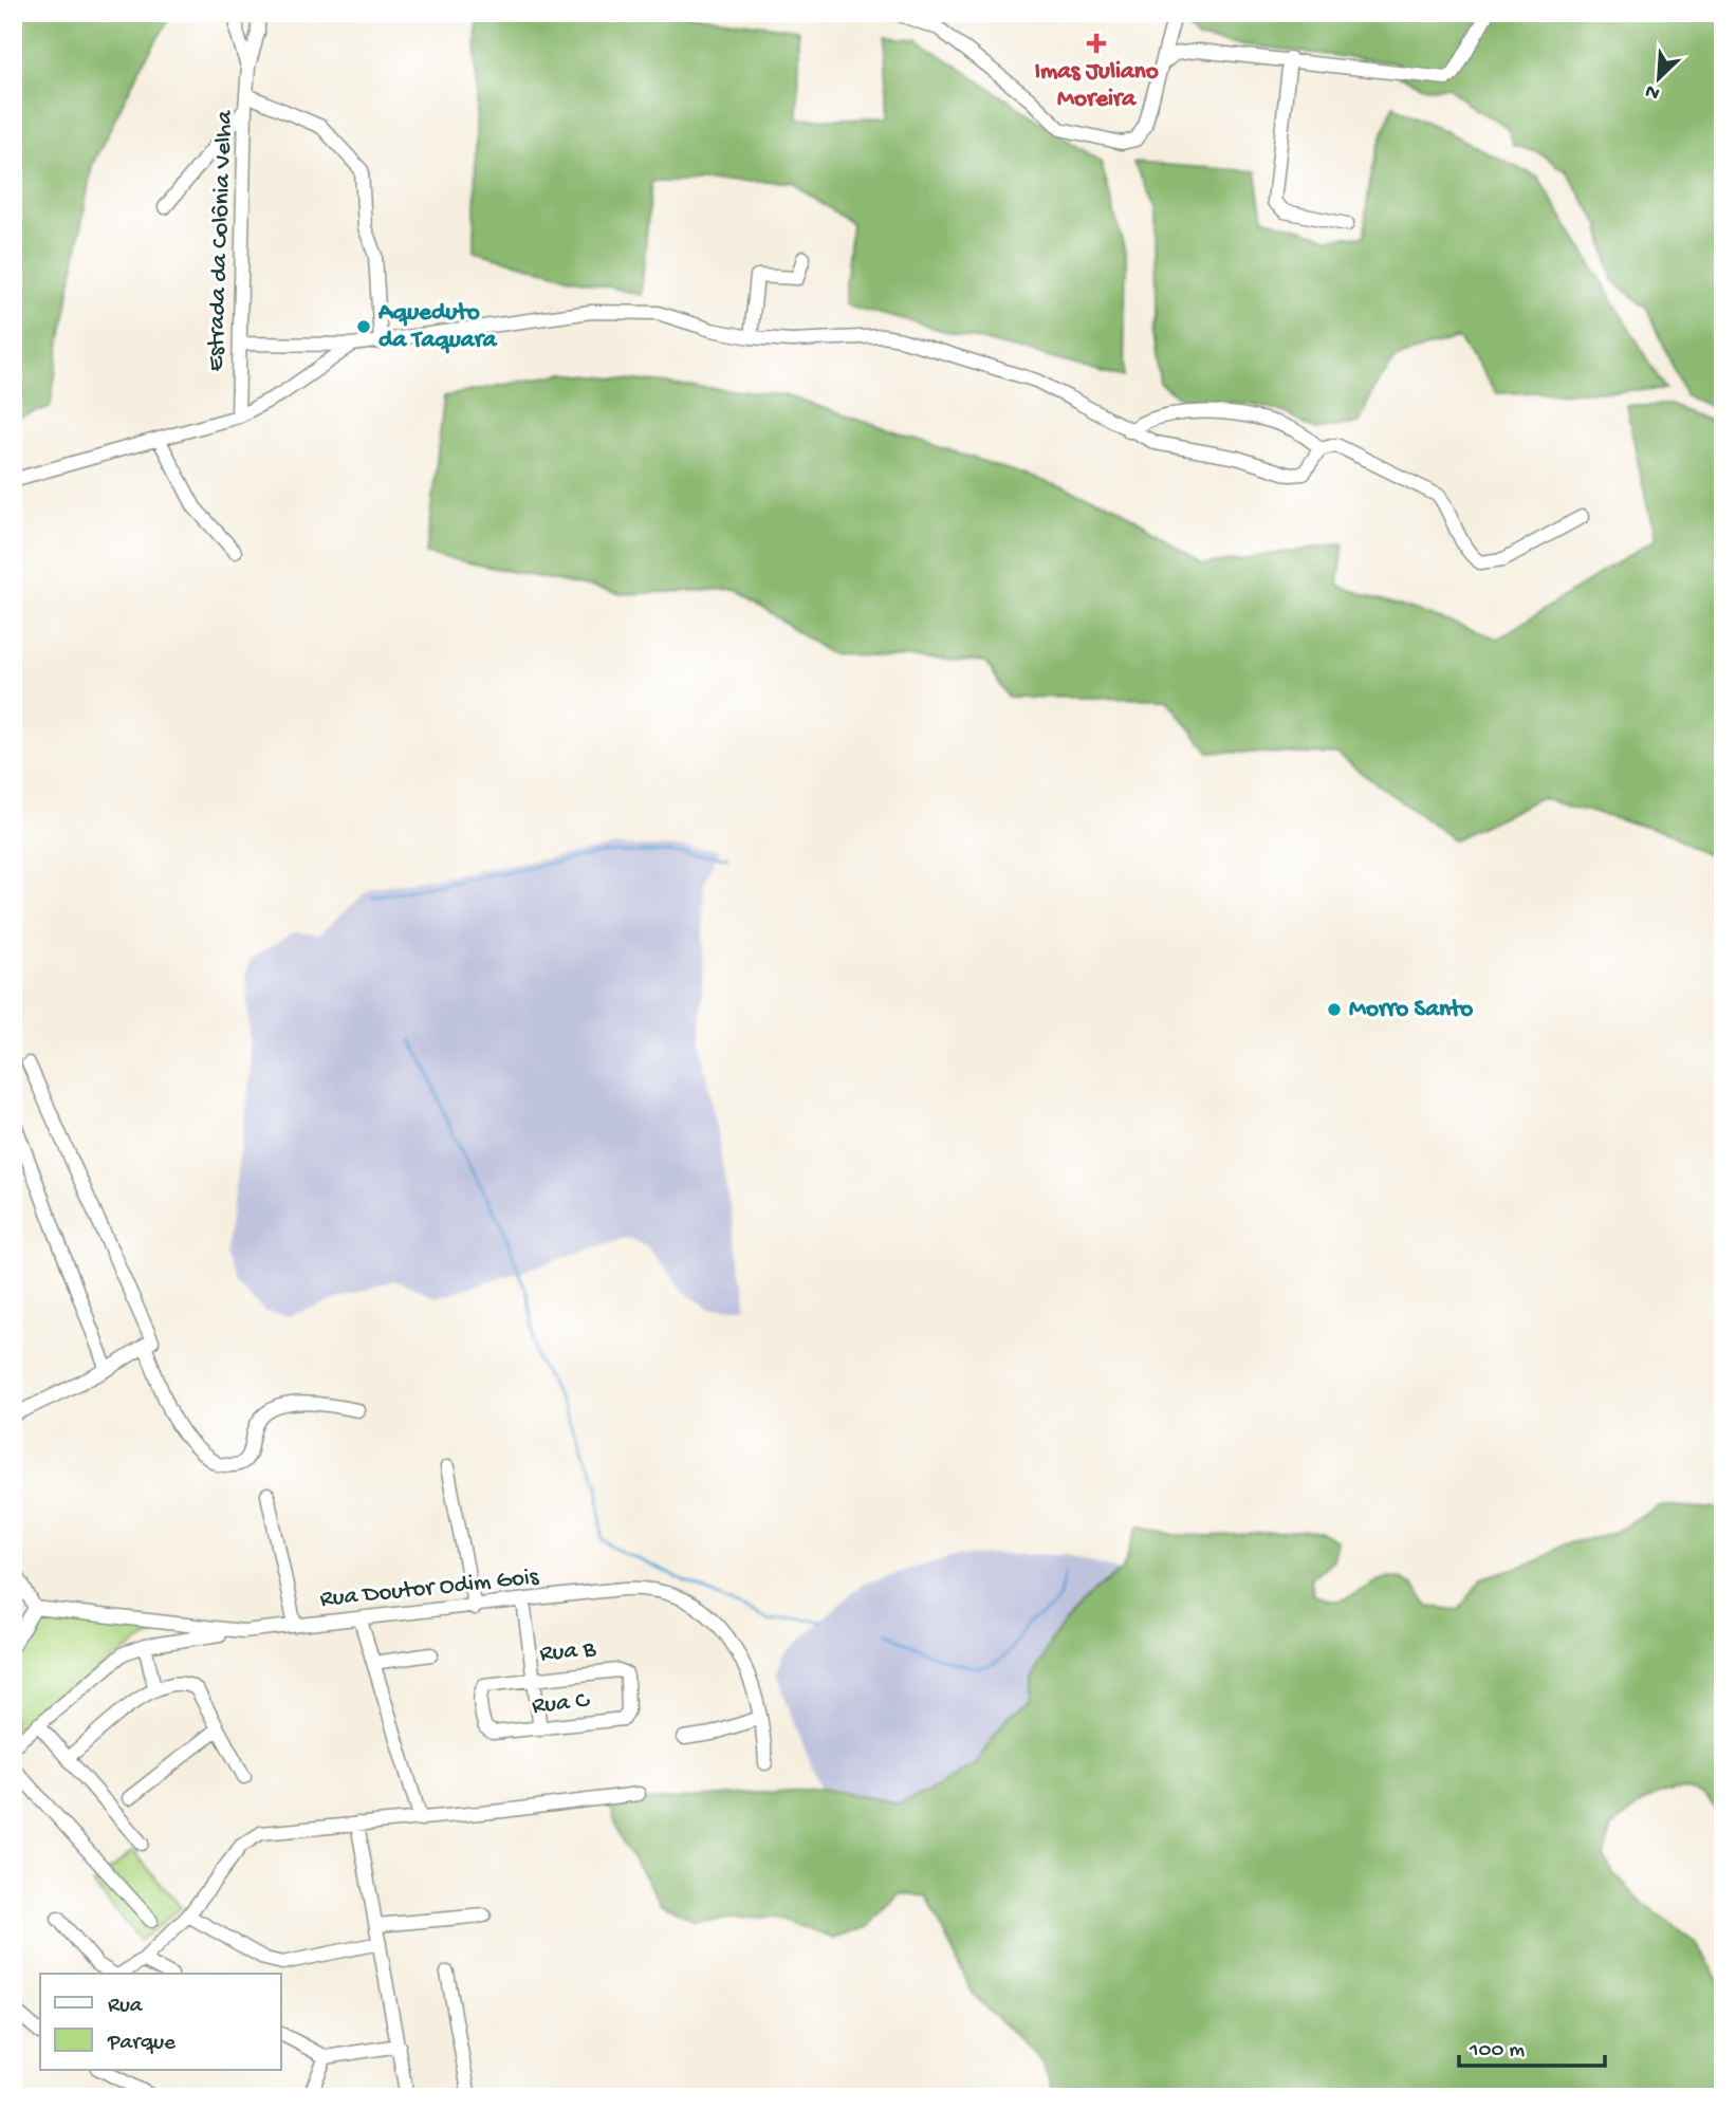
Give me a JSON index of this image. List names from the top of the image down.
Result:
{
  "streets": {
    "street": [
      "Estrada da Colônia Velha",
      "Rua Doutor Odim Gois",
      "Rua B",
      "Rua C"
    ]
  },
  "crossings": [
    ["Rua B", "Rua C"]
  ],
  "places": {
    "health": ["Imas Juliano Moreira"],
    "other": ["Aqueduto da Taquara", "Morro Santo"]
  },
  "legend": ["Rua", "Parque"],
  "scale_bar": "100 m",
  "north": "bottom left"
}
